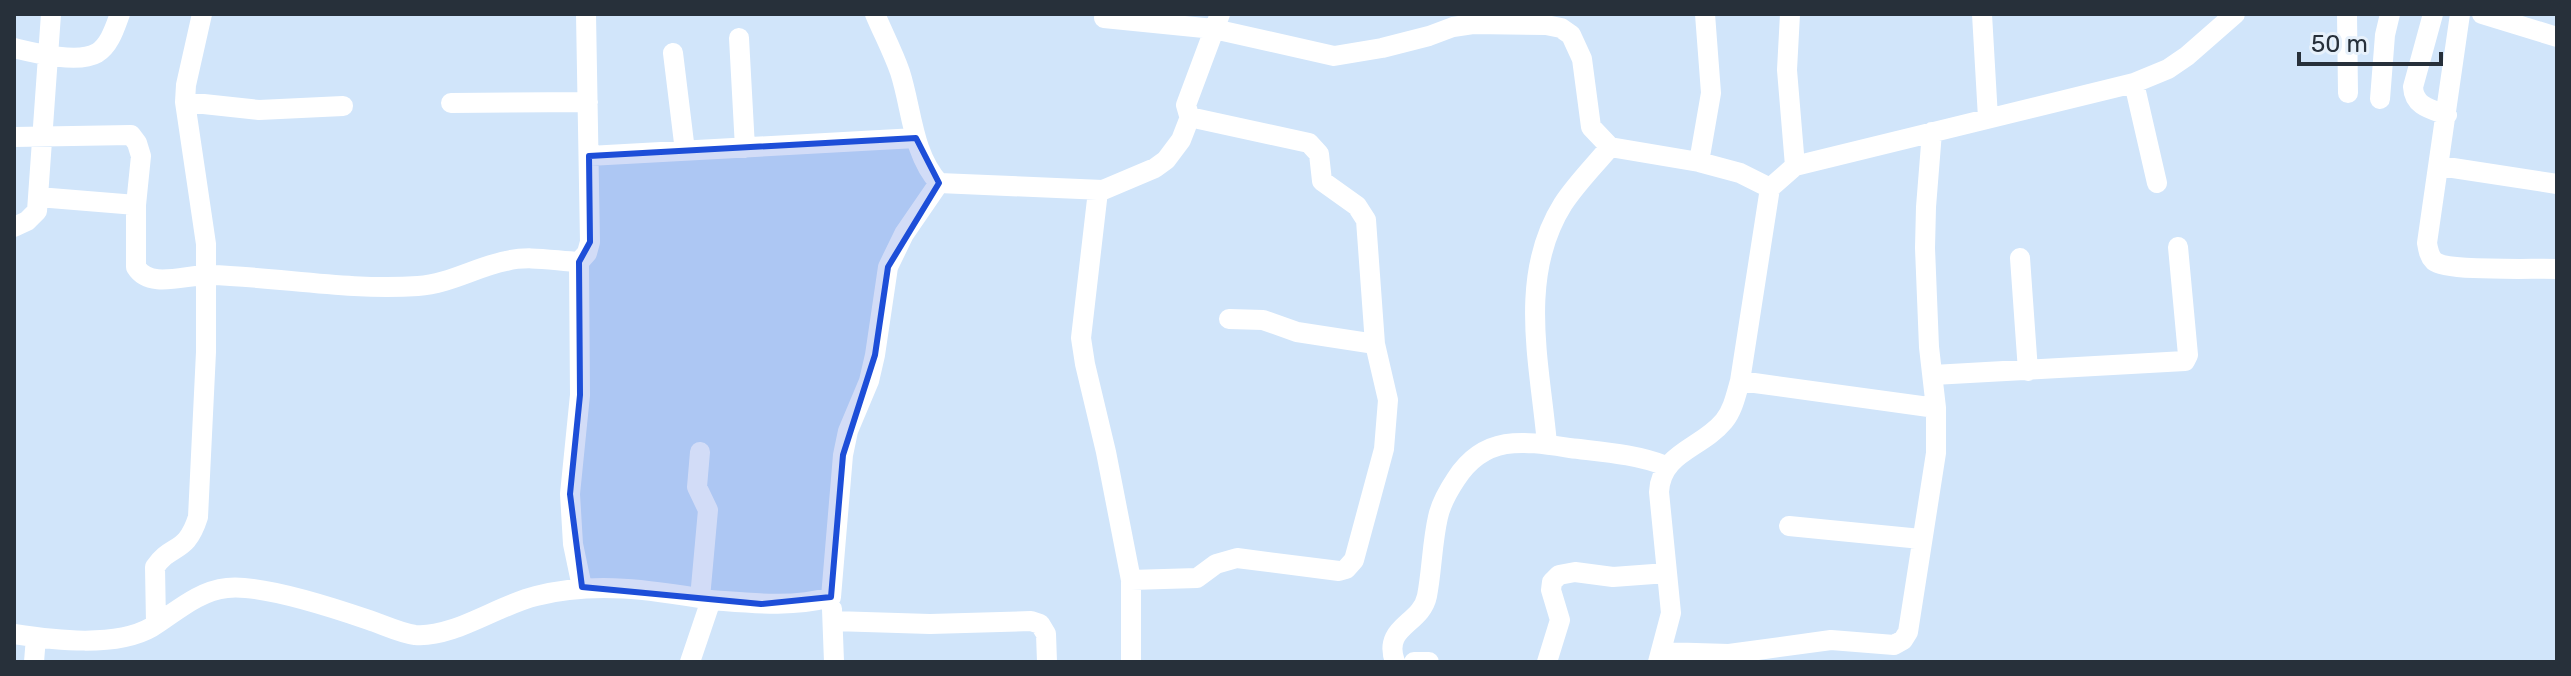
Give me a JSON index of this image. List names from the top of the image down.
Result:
{
  "scale_bar": "50 m"
}
